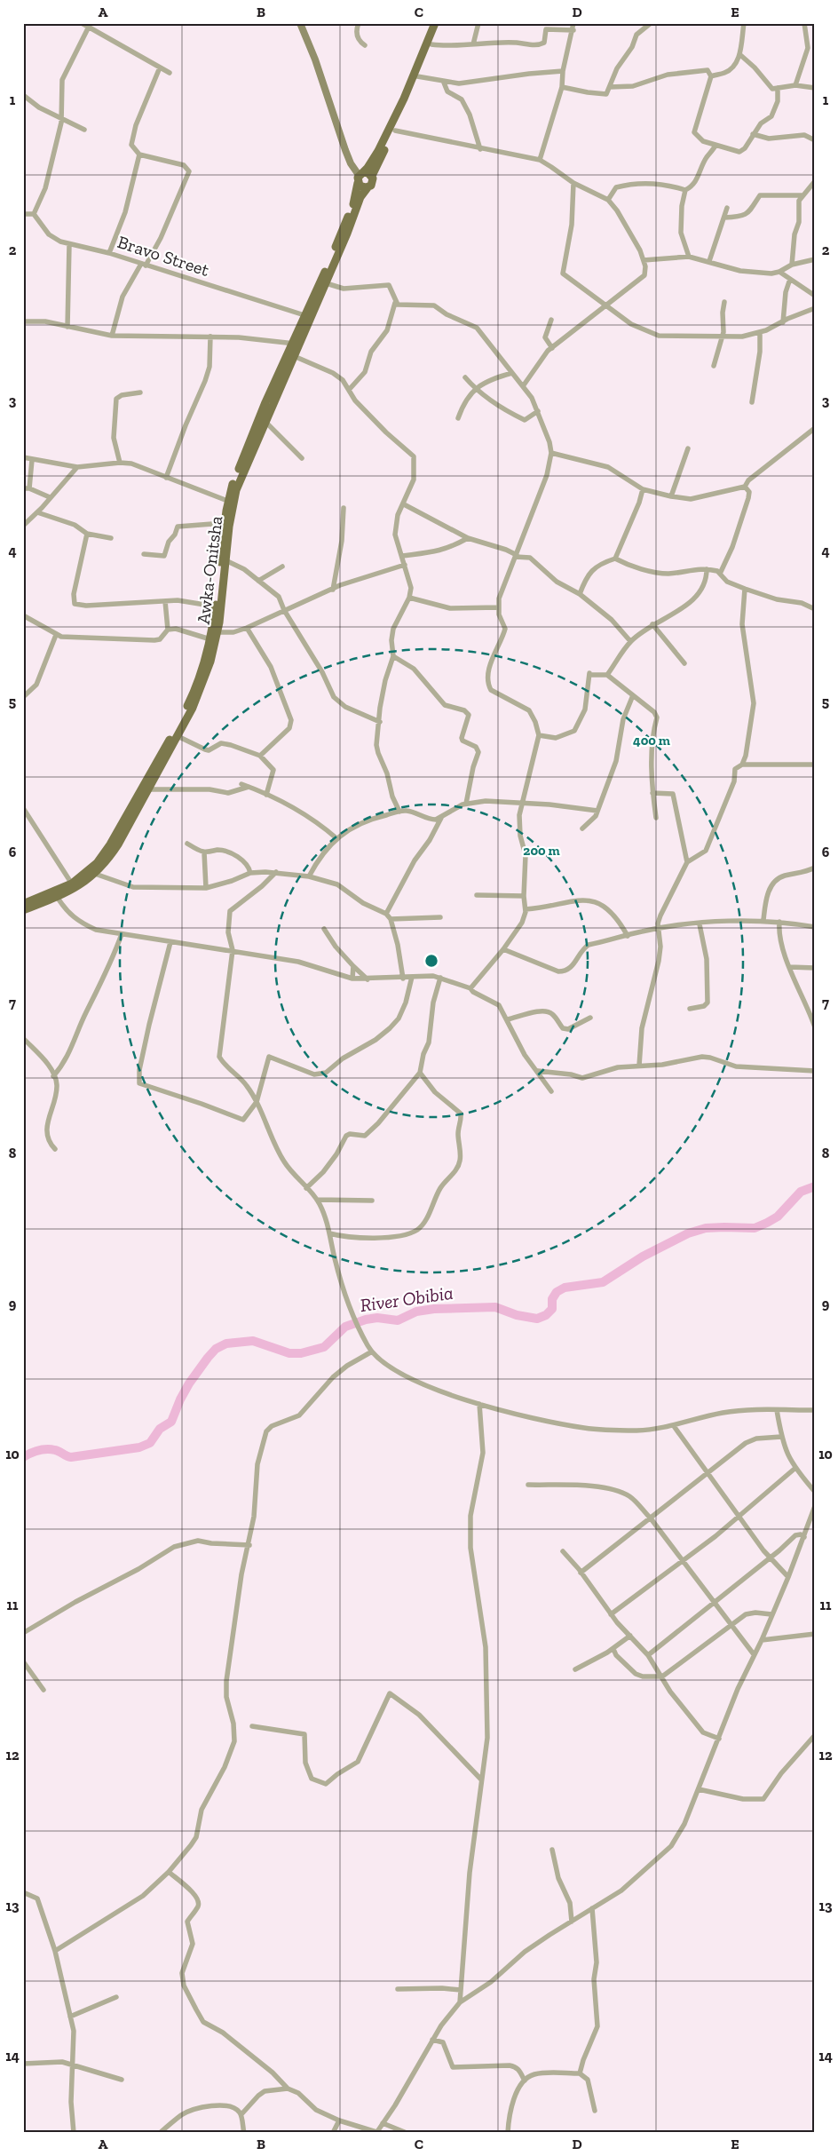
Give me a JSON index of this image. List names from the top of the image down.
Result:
{
  "streets": {
    "main road": ["Awka-Onitsha"],
    "street": ["Bravo Street"]
  },
  "crossings": [
    ["Bravo Street", "Awka-Onitsha"]
  ],
  "water": ["River Obibia"],
  "grid": {
    "columns": [
      "A",
      "B",
      "C",
      "D",
      "E"
    ],
    "rows": [
      "1",
      "2",
      "3",
      "4",
      "5",
      "6",
      "7",
      "8",
      "9",
      "10",
      "11",
      "12",
      "13",
      "14"
    ]
  },
  "rings": ["400 m", "200 m"]
}
